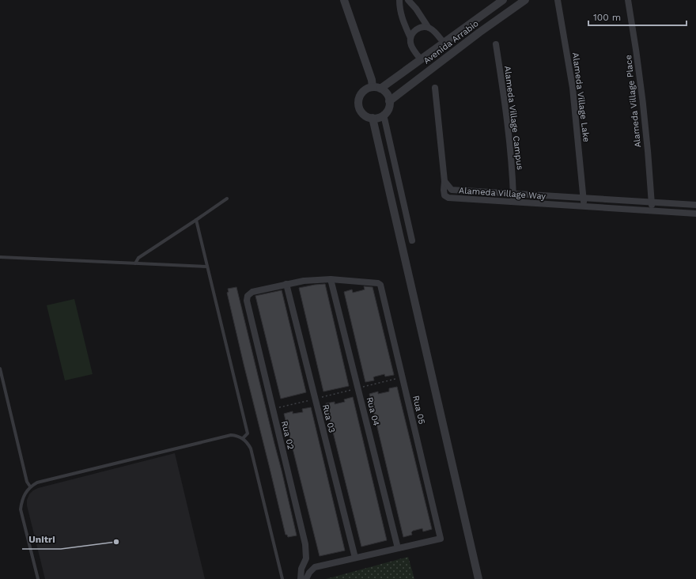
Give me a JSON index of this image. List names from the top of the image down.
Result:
{
  "streets": {
    "street": [
      "Avenida Arrabio",
      "Alameda Village Lake",
      "Alameda Village Place",
      "Alameda Village Campus",
      "Alameda Village Way",
      "Rua 05",
      "Rua 04",
      "Rua 03",
      "Rua 02"
    ]
  },
  "crossings": [
    ["Alameda Village Lake", "Alameda Village Way"],
    ["Alameda Village Place", "Alameda Village Way"],
    ["Alameda Village Campus", "Alameda Village Way"],
    ["Rua 05", "Rua 04"],
    ["Rua 03", "Rua 02"]
  ],
  "places": ["Unitri"],
  "scale_bar": "100 m"
}
